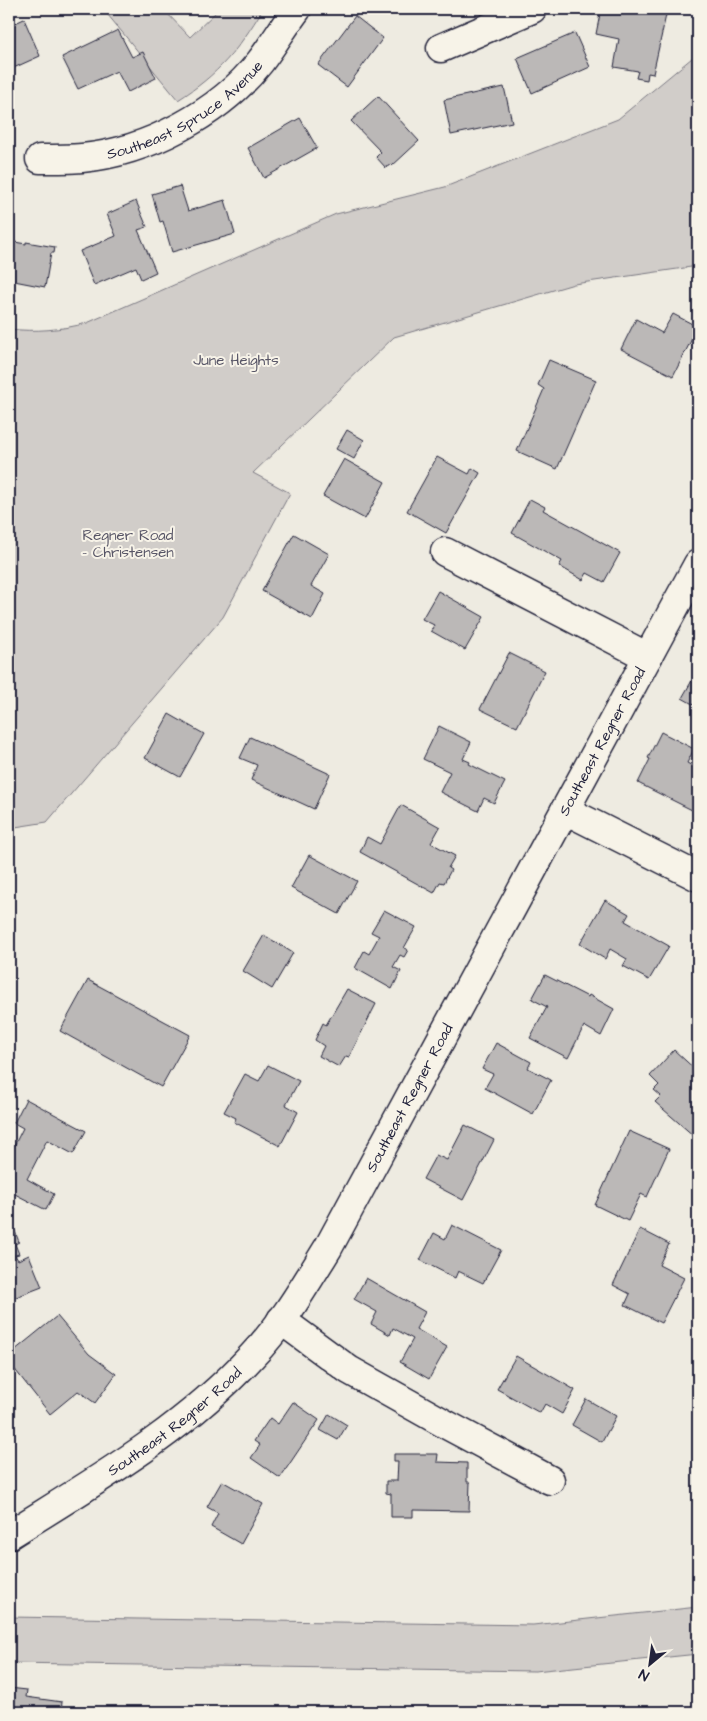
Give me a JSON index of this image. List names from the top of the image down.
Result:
{
  "streets": {
    "street": ["Southeast Spruce Avenue", "Southeast Regner Road"]
  },
  "parks": ["June Heights", "Regner Road - Christensen"],
  "north": "bottom left"
}
